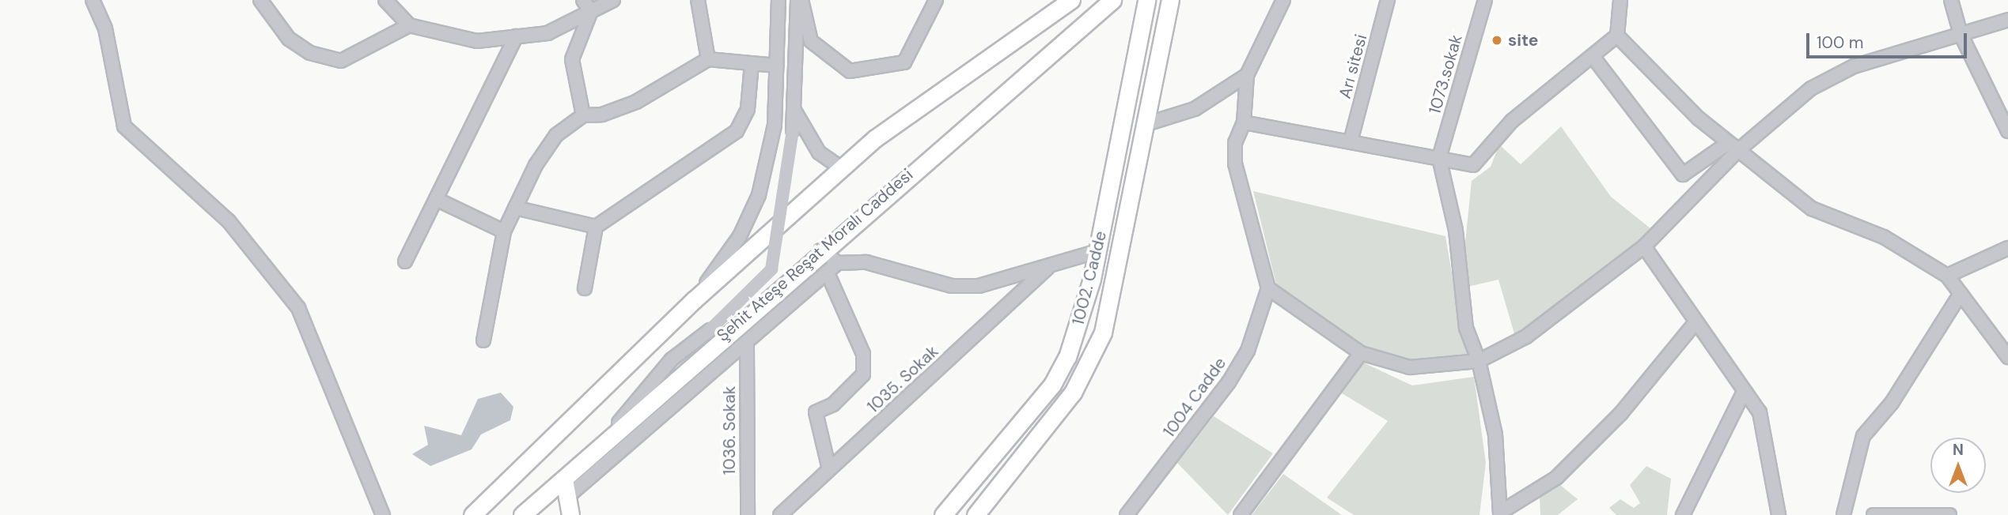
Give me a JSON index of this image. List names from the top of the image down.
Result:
{
  "streets": {
    "main road": ["Şehit Ateşe Reşat Moralı Caddesi", "1002. Cadde"],
    "street": [
      "Arı sitesi",
      "1073.sokak",
      "1035. Sokak",
      "1004 Cadde",
      "1036. Sokak"
    ]
  },
  "places": ["site"],
  "scale_bar": "100 m",
  "north": "top"
}
